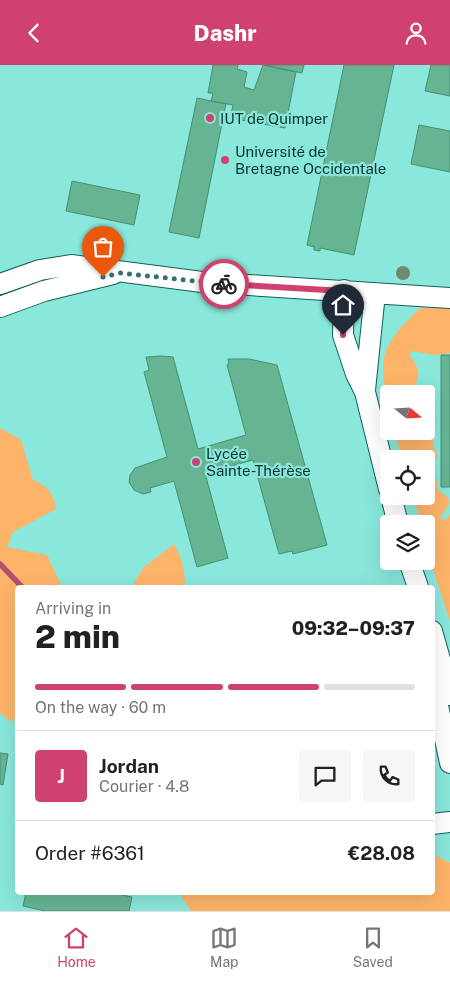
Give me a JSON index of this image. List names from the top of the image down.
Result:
{
  "places": ["IUT de Quimper", "Université de Bretagne Occidentale", "Lycée Sainte-Thérèse"],
  "north": "right",
  "page": {
    "header": "Dashr",
    "heading": ["2 min", "Arriving in", "09:32–09:37"],
    "panel": [
      "Jordan",
      "Courier · 4.8",
      "Order #6361",
      "€28.08"
    ],
    "bar": "On the way · 60 m",
    "round": "J",
    "tabs": ["Home", "Map", "Saved"]
  }
}
